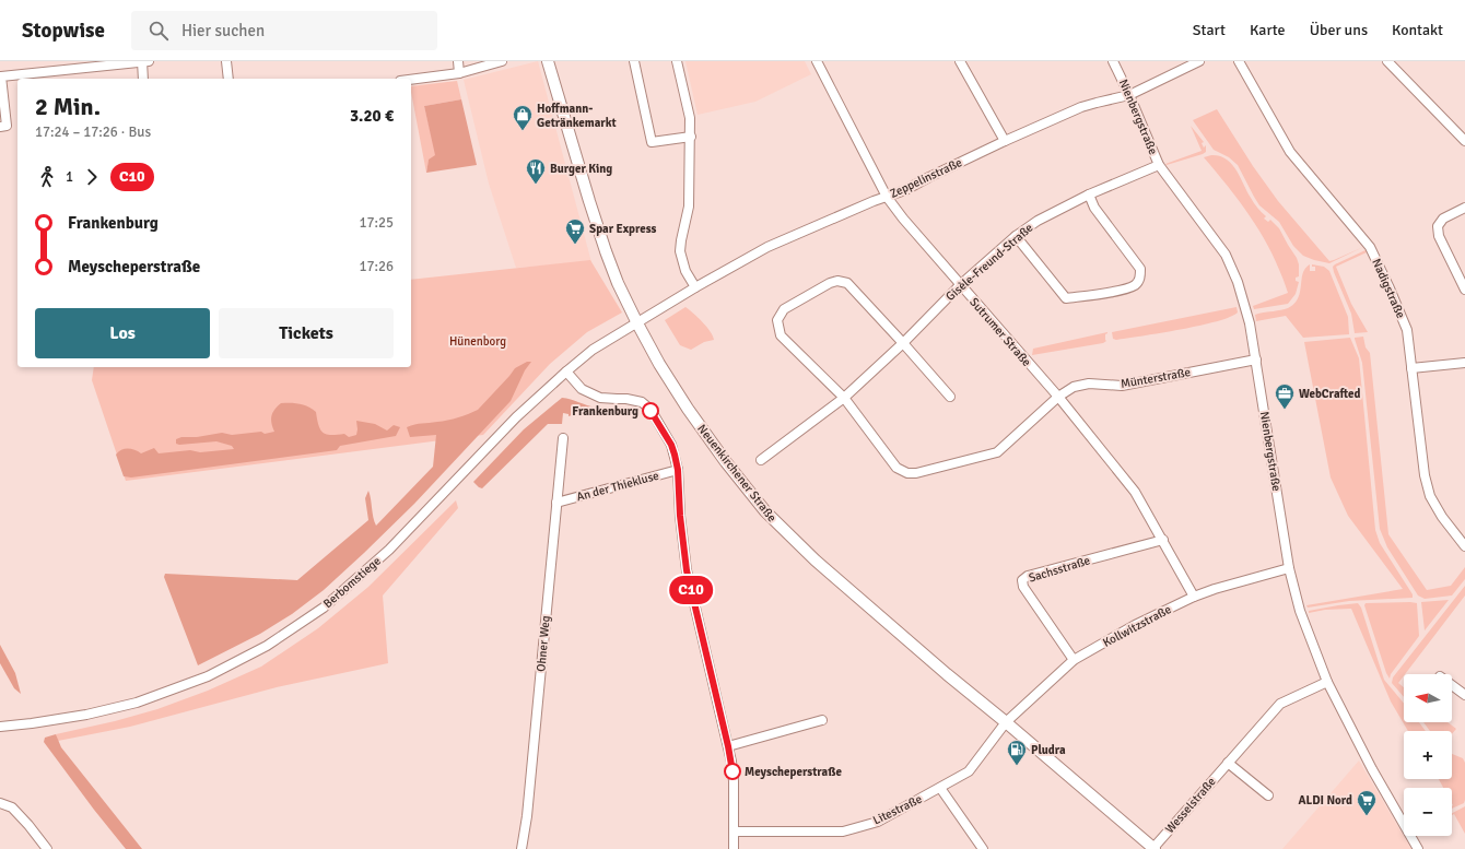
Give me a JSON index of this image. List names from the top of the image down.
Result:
{
  "streets": {
    "street": [
      "Nienbergstraße",
      "Zeppelinstraße",
      "Gisèle-Freund-Straße",
      "Nadigstraße",
      "Sutrumer Straße",
      "Münterstraße",
      "Neuenkirchener Straße",
      "An der Thiekluse",
      "Sachsstraße",
      "Berbomstiege",
      "Kollwitzstraße",
      "Ohner Weg",
      "Wesselstraße",
      "Litestraße"
    ]
  },
  "crossings": [
    ["Nienbergstraße", "Zeppelinstraße"],
    ["Nienbergstraße", "Gisèle-Freund-Straße"],
    ["Nienbergstraße", "Münterstraße"],
    ["Nienbergstraße", "Kollwitzstraße"],
    ["Nienbergstraße", "Wesselstraße"],
    ["Zeppelinstraße", "Sutrumer Straße"],
    ["Zeppelinstraße", "Neuenkirchener Straße"],
    ["Zeppelinstraße", "Berbomstiege"],
    ["Gisèle-Freund-Straße", "Sutrumer Straße"],
    ["Gisèle-Freund-Straße", "Münterstraße"],
    ["Sutrumer Straße", "Münterstraße"],
    ["Sutrumer Straße", "Sachsstraße"],
    ["Sutrumer Straße", "Kollwitzstraße"],
    ["Neuenkirchener Straße", "Berbomstiege"],
    ["Neuenkirchener Straße", "Kollwitzstraße"],
    ["Neuenkirchener Straße", "Wesselstraße"],
    ["Neuenkirchener Straße", "Litestraße"],
    ["An der Thiekluse", "Ohner Weg"],
    ["Sachsstraße", "Kollwitzstraße"],
    ["Kollwitzstraße", "Litestraße"]
  ],
  "parks": ["Hünenborg"],
  "places": {
    "shop": ["Hoffmann- Getränkemarkt"],
    "restaurant": ["Burger King"],
    "supermarket": ["Spar Express", "ALDI Nord"],
    "office": ["WebCrafted"],
    "other": ["Frankenburg", "Meyscheperstraße"],
    "fuel station": ["Pludra"]
  },
  "lines": ["bus line C10"],
  "north": "left",
  "page": {
    "header": "Stopwise",
    "search": "Hier suchen",
    "nav": [
      "Start",
      "Karte",
      "Über uns",
      "Kontakt"
    ],
    "on_map": "C10",
    "heading": ["2 Min.", "17:24 – 17:26 · Bus", "3.20 €"],
    "legs": ["1", "C10"],
    "list": [
      {
        "name": "Frankenburg",
        "value": "17:25"
      },
      {
        "name": "Meyscheperstraße",
        "value": "17:26"
      }
    ],
    "buttons": ["Los", "Tickets"],
    "map_buttons": ["+", "−"]
  }
}
